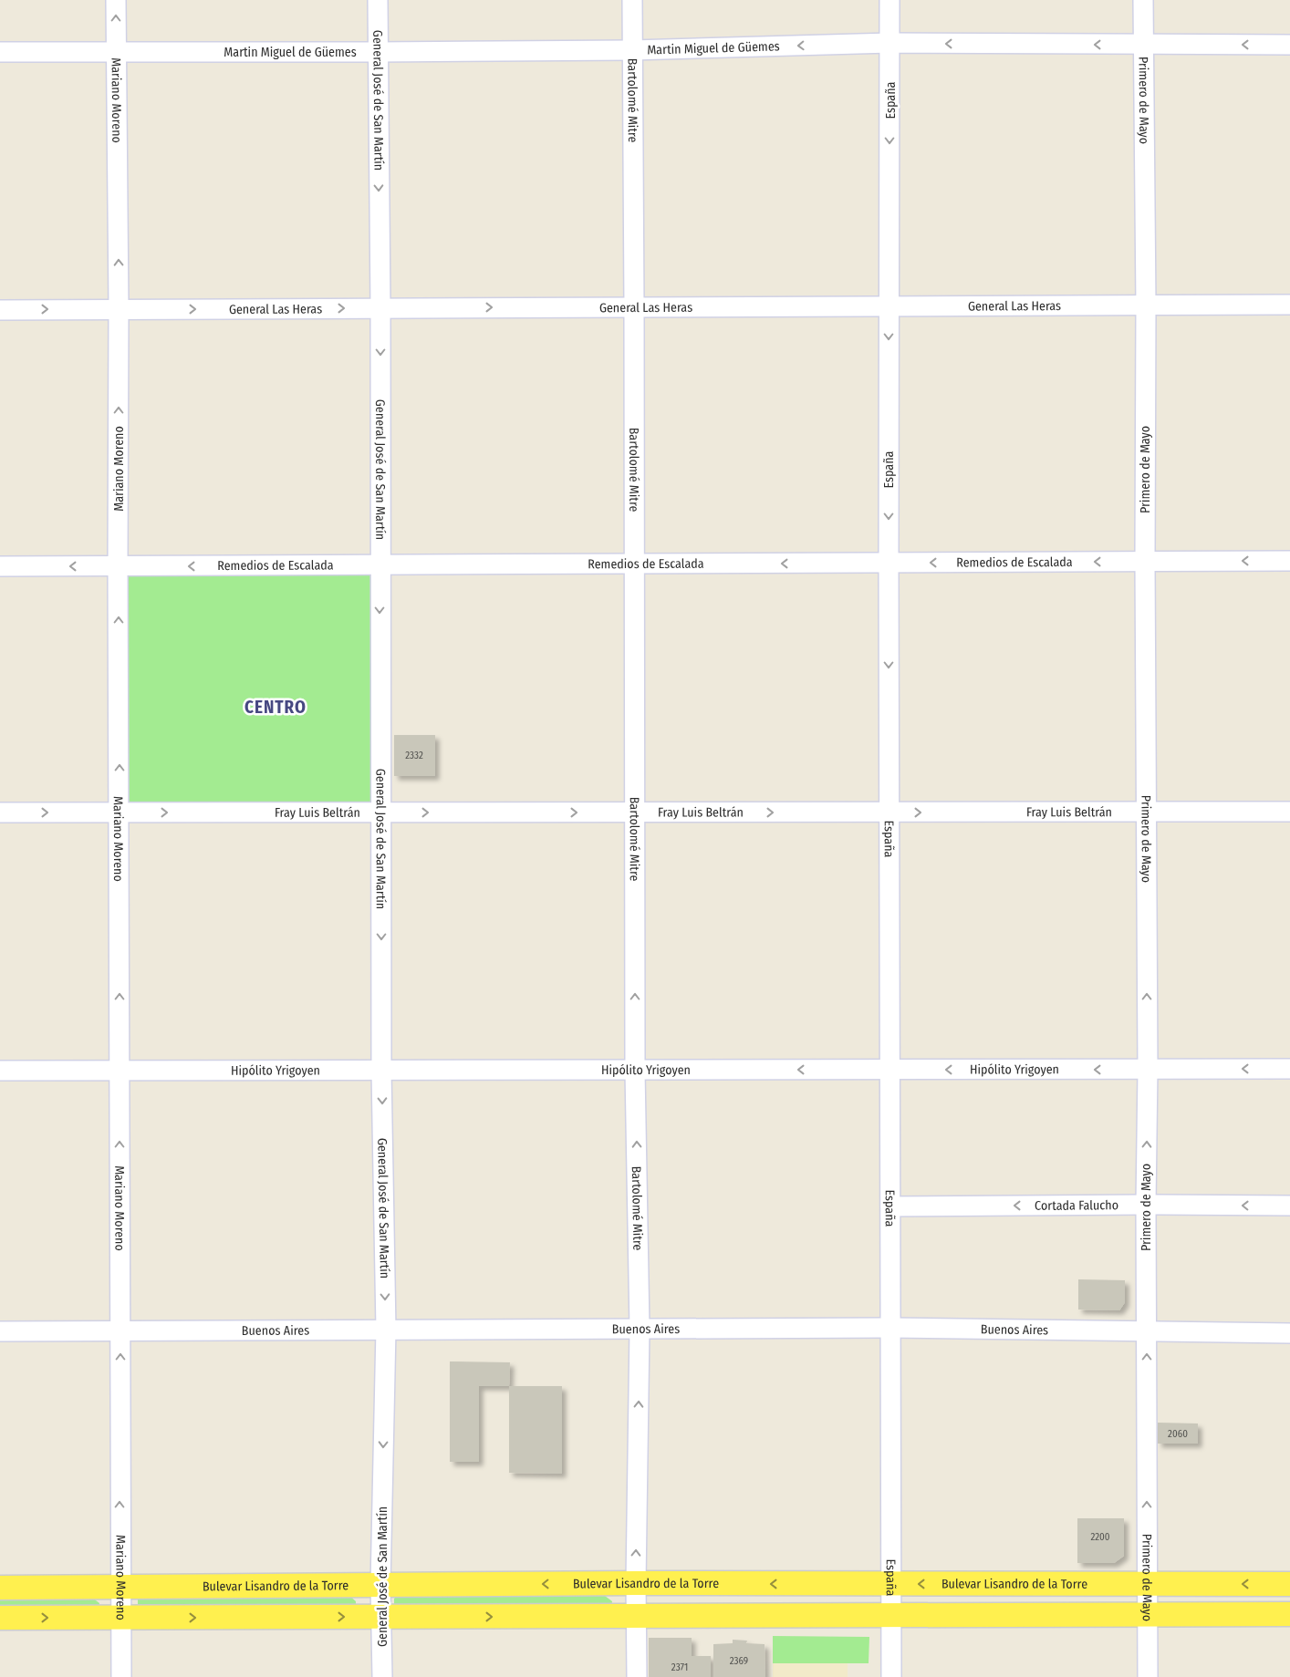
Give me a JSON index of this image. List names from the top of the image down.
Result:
{
  "streets": {
    "main road": ["Bulevar Lisandro de la Torre"],
    "street": [
      "Martin Miguel de Güemes",
      "Mariano Moreno",
      "General José de San Martín",
      "Bartolomé Mitre",
      "España",
      "Primero de Mayo",
      "General Las Heras",
      "Remedios de Escalada",
      "Fray Luis Beltrán",
      "Hipólito Yrigoyen",
      "Cortada Falucho",
      "Buenos Aires"
    ]
  },
  "crossings": [
    ["Martin Miguel de Güemes", "Mariano Moreno"],
    ["Martin Miguel de Güemes", "General José de San Martín"],
    ["Martin Miguel de Güemes", "Bartolomé Mitre"],
    ["Martin Miguel de Güemes", "España"],
    ["Martin Miguel de Güemes", "Primero de Mayo"],
    ["Mariano Moreno", "General Las Heras"],
    ["Mariano Moreno", "Remedios de Escalada"],
    ["Mariano Moreno", "Fray Luis Beltrán"],
    ["Mariano Moreno", "Hipólito Yrigoyen"],
    ["Mariano Moreno", "Buenos Aires"],
    ["Mariano Moreno", "Bulevar Lisandro de la Torre"],
    ["General José de San Martín", "General Las Heras"],
    ["General José de San Martín", "Remedios de Escalada"],
    ["General José de San Martín", "Fray Luis Beltrán"],
    ["General José de San Martín", "Hipólito Yrigoyen"],
    ["General José de San Martín", "Buenos Aires"],
    ["General José de San Martín", "Bulevar Lisandro de la Torre"],
    ["Bartolomé Mitre", "General Las Heras"],
    ["Bartolomé Mitre", "Remedios de Escalada"],
    ["Bartolomé Mitre", "Fray Luis Beltrán"],
    ["Bartolomé Mitre", "Hipólito Yrigoyen"],
    ["Bartolomé Mitre", "Buenos Aires"],
    ["Bartolomé Mitre", "Bulevar Lisandro de la Torre"],
    ["España", "General Las Heras"],
    ["España", "Remedios de Escalada"],
    ["España", "Fray Luis Beltrán"],
    ["España", "Hipólito Yrigoyen"],
    ["España", "Cortada Falucho"],
    ["España", "Buenos Aires"],
    ["España", "Bulevar Lisandro de la Torre"],
    ["Primero de Mayo", "General Las Heras"],
    ["Primero de Mayo", "Remedios de Escalada"],
    ["Primero de Mayo", "Fray Luis Beltrán"],
    ["Primero de Mayo", "Hipólito Yrigoyen"],
    ["Primero de Mayo", "Cortada Falucho"],
    ["Primero de Mayo", "Buenos Aires"],
    ["Primero de Mayo", "Bulevar Lisandro de la Torre"]
  ],
  "one_way": [
    "Martin Miguel de Güemes",
    "Mariano Moreno",
    "General José de San Martín",
    "Bartolomé Mitre",
    "España",
    "Primero de Mayo",
    "General Las Heras",
    "Remedios de Escalada",
    "Fray Luis Beltrán",
    "Hipólito Yrigoyen",
    "Cortada Falucho"
  ],
  "districts": ["CENTRO"],
  "house_numbers": [
    "2332",
    "2060",
    "2200",
    "2369",
    "2371"
  ]
}
